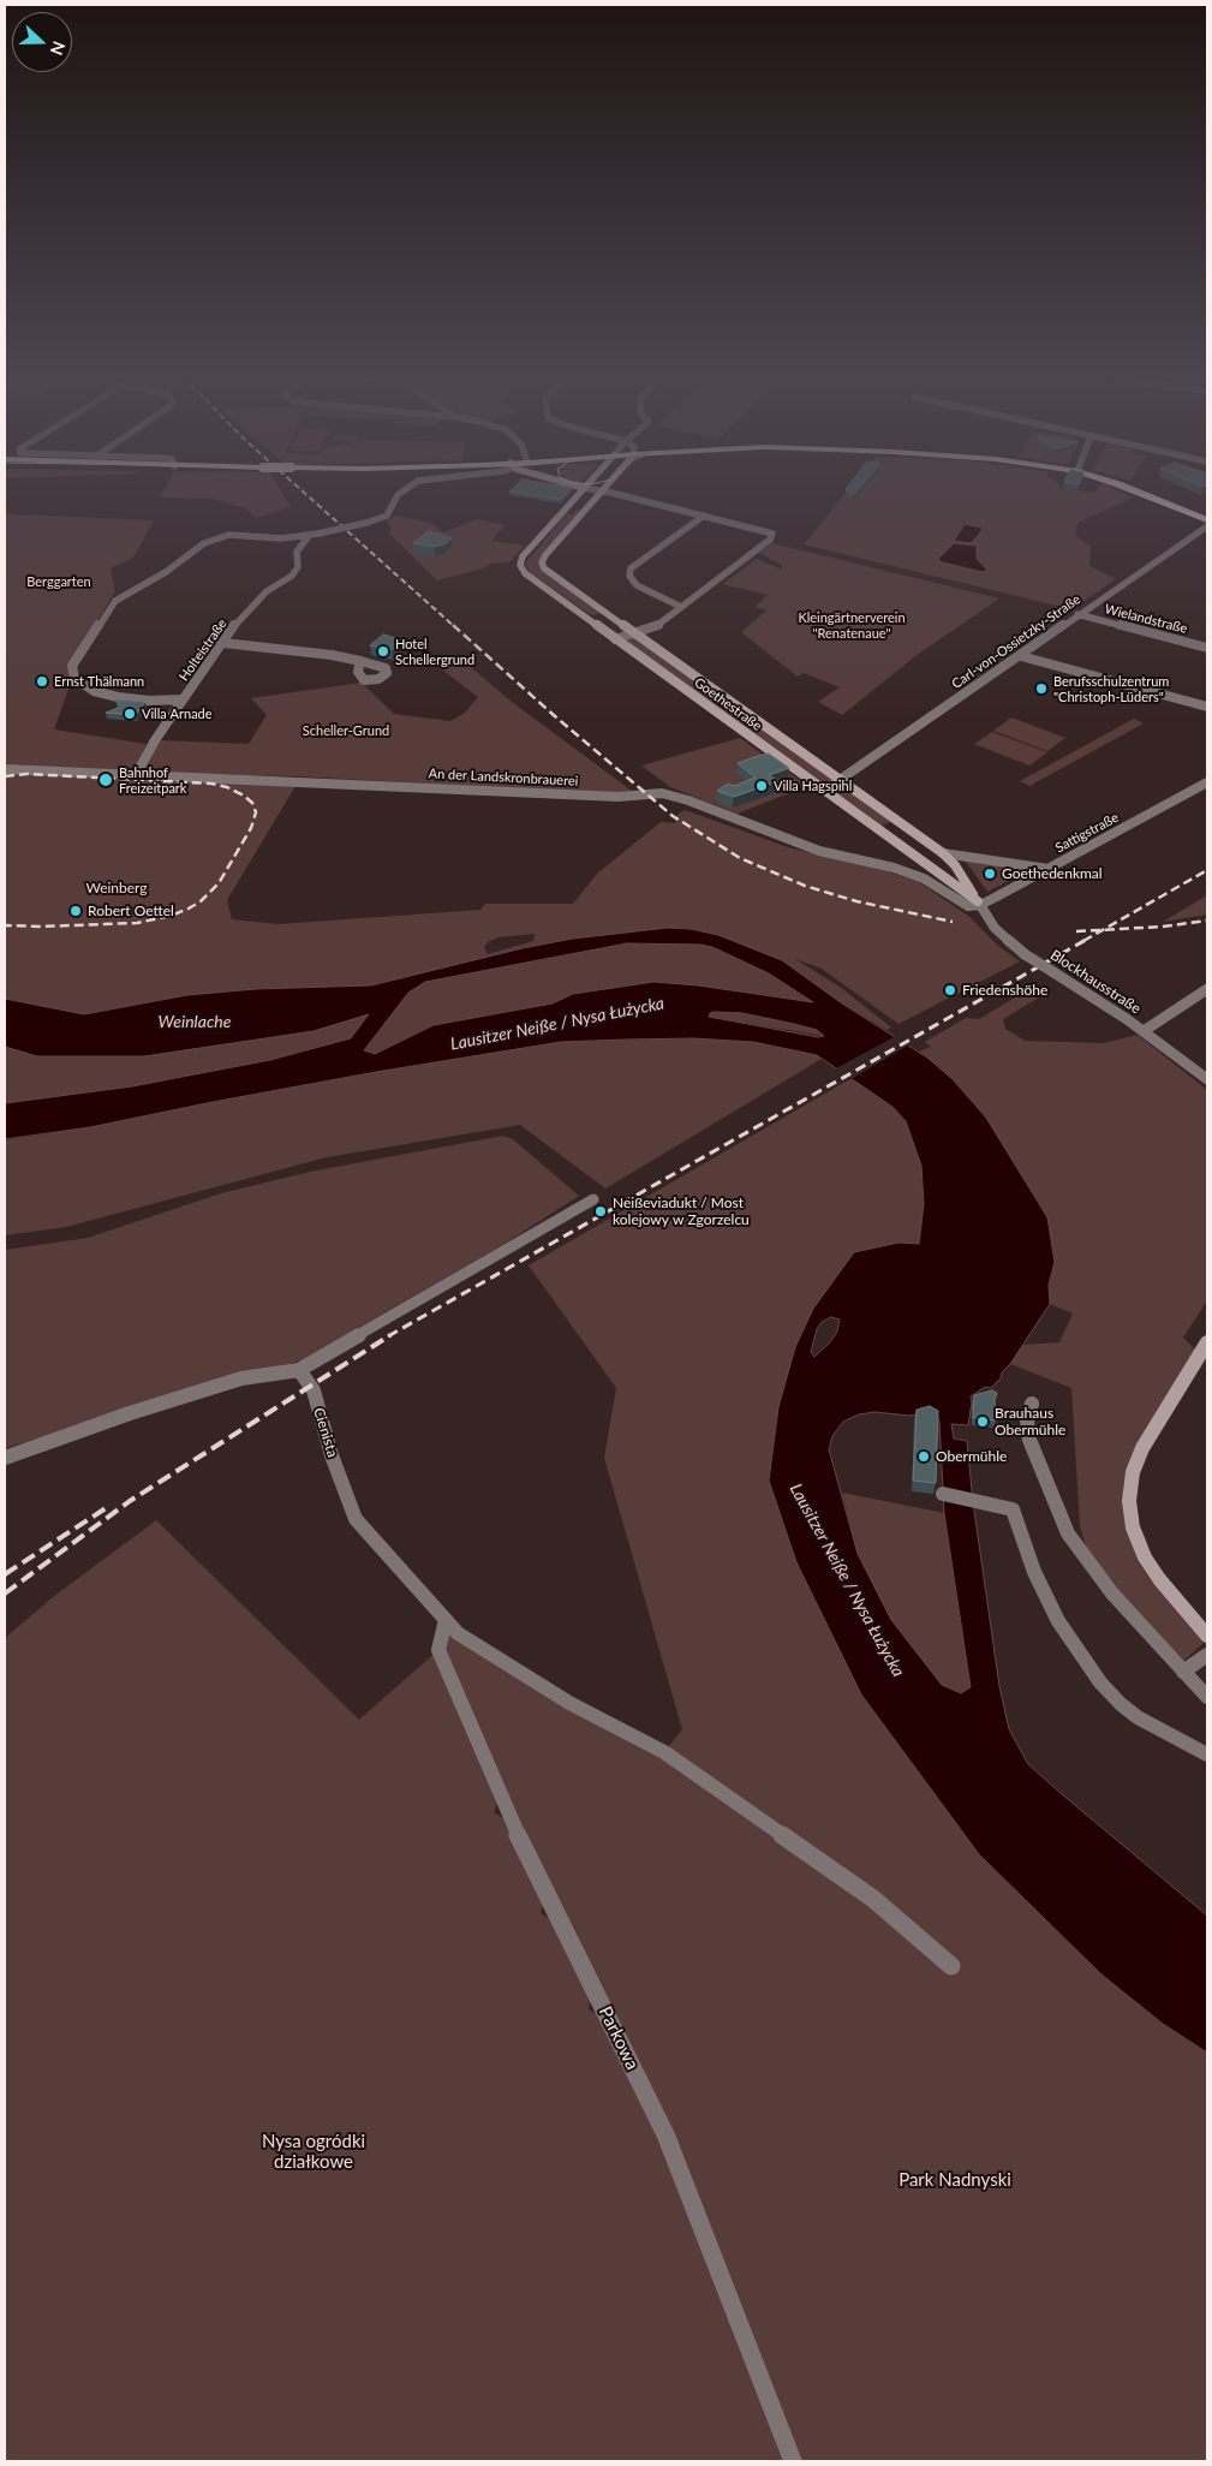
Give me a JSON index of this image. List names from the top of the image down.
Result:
{
  "streets": {
    "street": [
      "Wielandstraße",
      "Carl-von-Ossietzky-Straße",
      "Holteistraße",
      "Goethestraße",
      "An der Landskronbrauerei",
      "Sattigstraße",
      "Blockhausstraße",
      "Cienista",
      "Parkowa"
    ]
  },
  "crossings": [
    ["Wielandstraße", "Carl-von-Ossietzky-Straße"],
    ["Carl-von-Ossietzky-Straße", "Goethestraße"],
    ["Holteistraße", "An der Landskronbrauerei"],
    ["Goethestraße", "An der Landskronbrauerei"],
    ["Goethestraße", "Sattigstraße"],
    ["Goethestraße", "Blockhausstraße"],
    ["An der Landskronbrauerei", "Sattigstraße"],
    ["An der Landskronbrauerei", "Blockhausstraße"],
    ["Sattigstraße", "Blockhausstraße"],
    ["Cienista", "Parkowa"]
  ],
  "water": ["Weinlache", "Lausitzer Neiße / Nysa Łużycka"],
  "parks": [
    "Berggarten",
    "Kleingärtnerverein \"Renatenaue\"",
    "Scheller-Grund",
    "Weinberg",
    "Nysa ogródki działkowe",
    "Park Nadnyski"
  ],
  "places": [
    "Hotel Schellergrund",
    "Ernst Thälmann",
    "Berufsschulzentrum \"Christoph-Lüders\"",
    "Villa Arnade",
    "Bahnhof Freizeitpark",
    "Villa Hagspihl",
    "Goethedenkmal",
    "Robert Oettel",
    "Friedenshöhe",
    "Neißeviadukt / Most kolejowy w Zgorzelcu",
    "Brauhaus Obermühle",
    "Obermühle"
  ],
  "north": "right"
}
